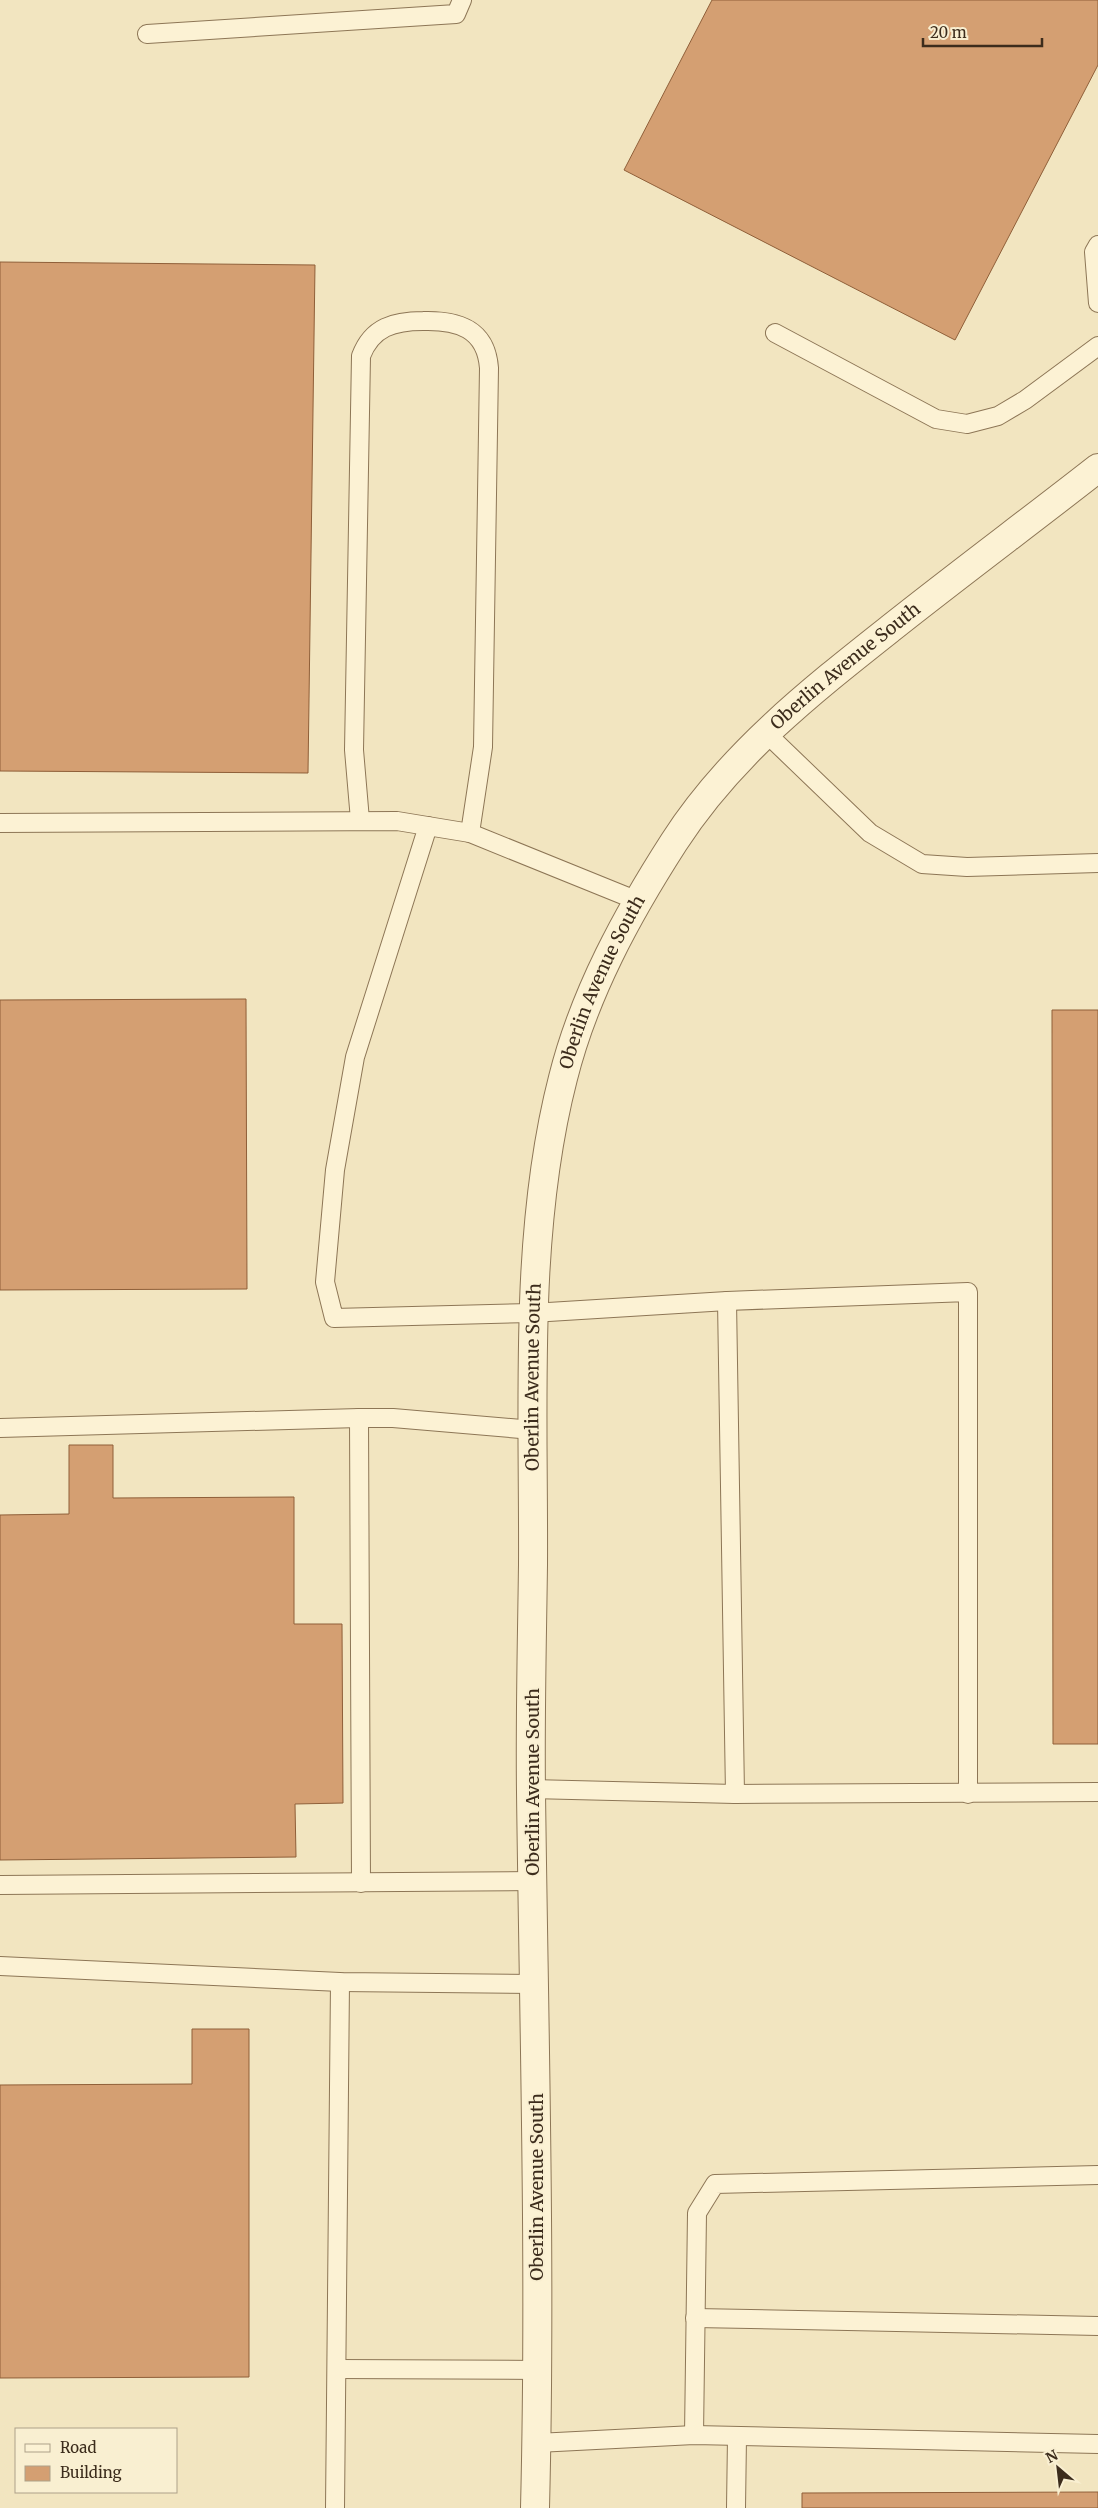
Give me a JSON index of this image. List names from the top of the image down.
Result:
{
  "streets": {
    "street": ["Oberlin Avenue South"]
  },
  "legend": ["Road", "Building"],
  "scale_bar": "20 m",
  "north": "top left"
}
